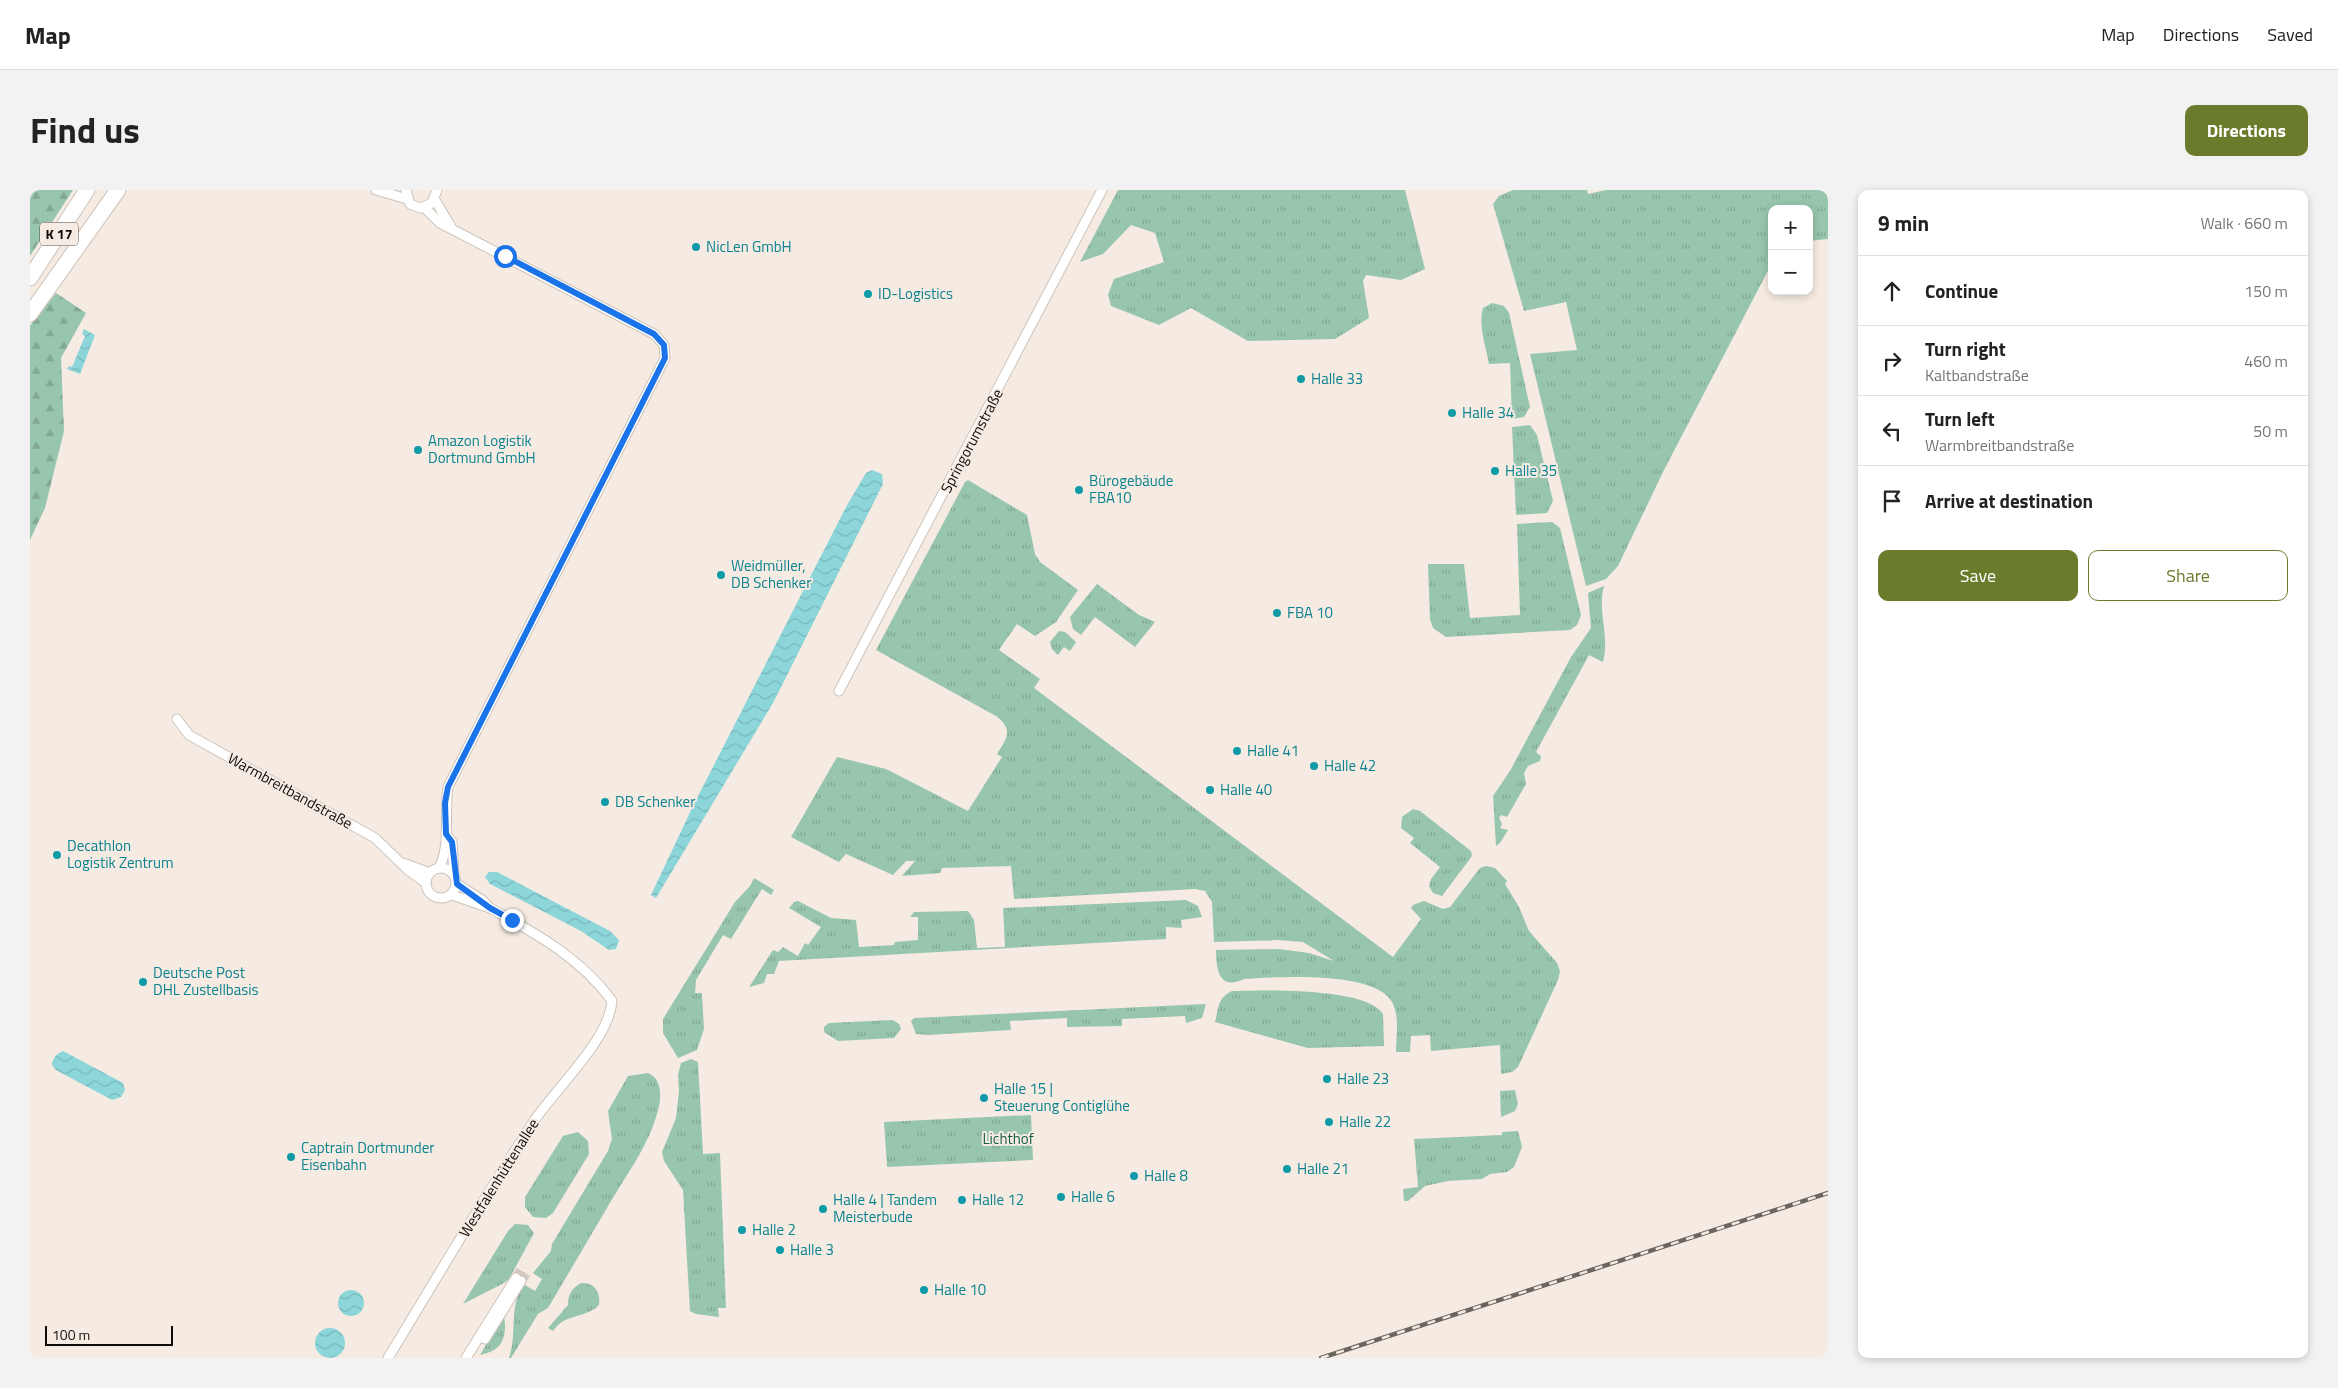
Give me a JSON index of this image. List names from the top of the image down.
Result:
{
  "streets": {
    "highway": ["K 17"],
    "street": ["Springorumstraße", "Warmbreitbandstraße", "Westfalenhüttenallee"]
  },
  "parks": ["Lichthof"],
  "places": [
    "NicLen GmbH",
    "ID-Logistics",
    "Halle 33",
    "Halle 34",
    "Amazon Logistik Dortmund GmbH",
    "Halle 35",
    "Bürogebäude FBA10",
    "Weidmüller, DB Schenker",
    "FBA 10",
    "Halle 41",
    "Halle 42",
    "Halle 40",
    "DB Schenker",
    "Decathlon Logistik Zentrum",
    "Deutsche Post DHL Zustellbasis",
    "Halle 23",
    "Halle 15 | Steuerung Contiglühe",
    "Halle 22",
    "Captrain Dortmunder Eisenbahn",
    "Halle 21",
    "Halle 8",
    "Halle 6",
    "Halle 12",
    "Halle 4 | Tandem Meisterbude",
    "Halle 2",
    "Halle 3",
    "Halle 10"
  ],
  "scale_bar": "100 m",
  "page": {
    "header": "Map",
    "nav": ["Map", "Directions", "Saved"],
    "title": "Find us",
    "buttons": [
      "Directions",
      ["Save", "Share"]
    ],
    "heading": ["9 min", "Walk · 660 m"],
    "map_buttons": ["+", "−"],
    "list": [
      ["Continue", "150 m"],
      ["Turn right", "Kaltbandstraße", "460 m"],
      ["Turn left", "Warmbreitbandstraße", "50 m"],
      "Arrive at destination"
    ],
    "scale": "100 m"
  }
}
